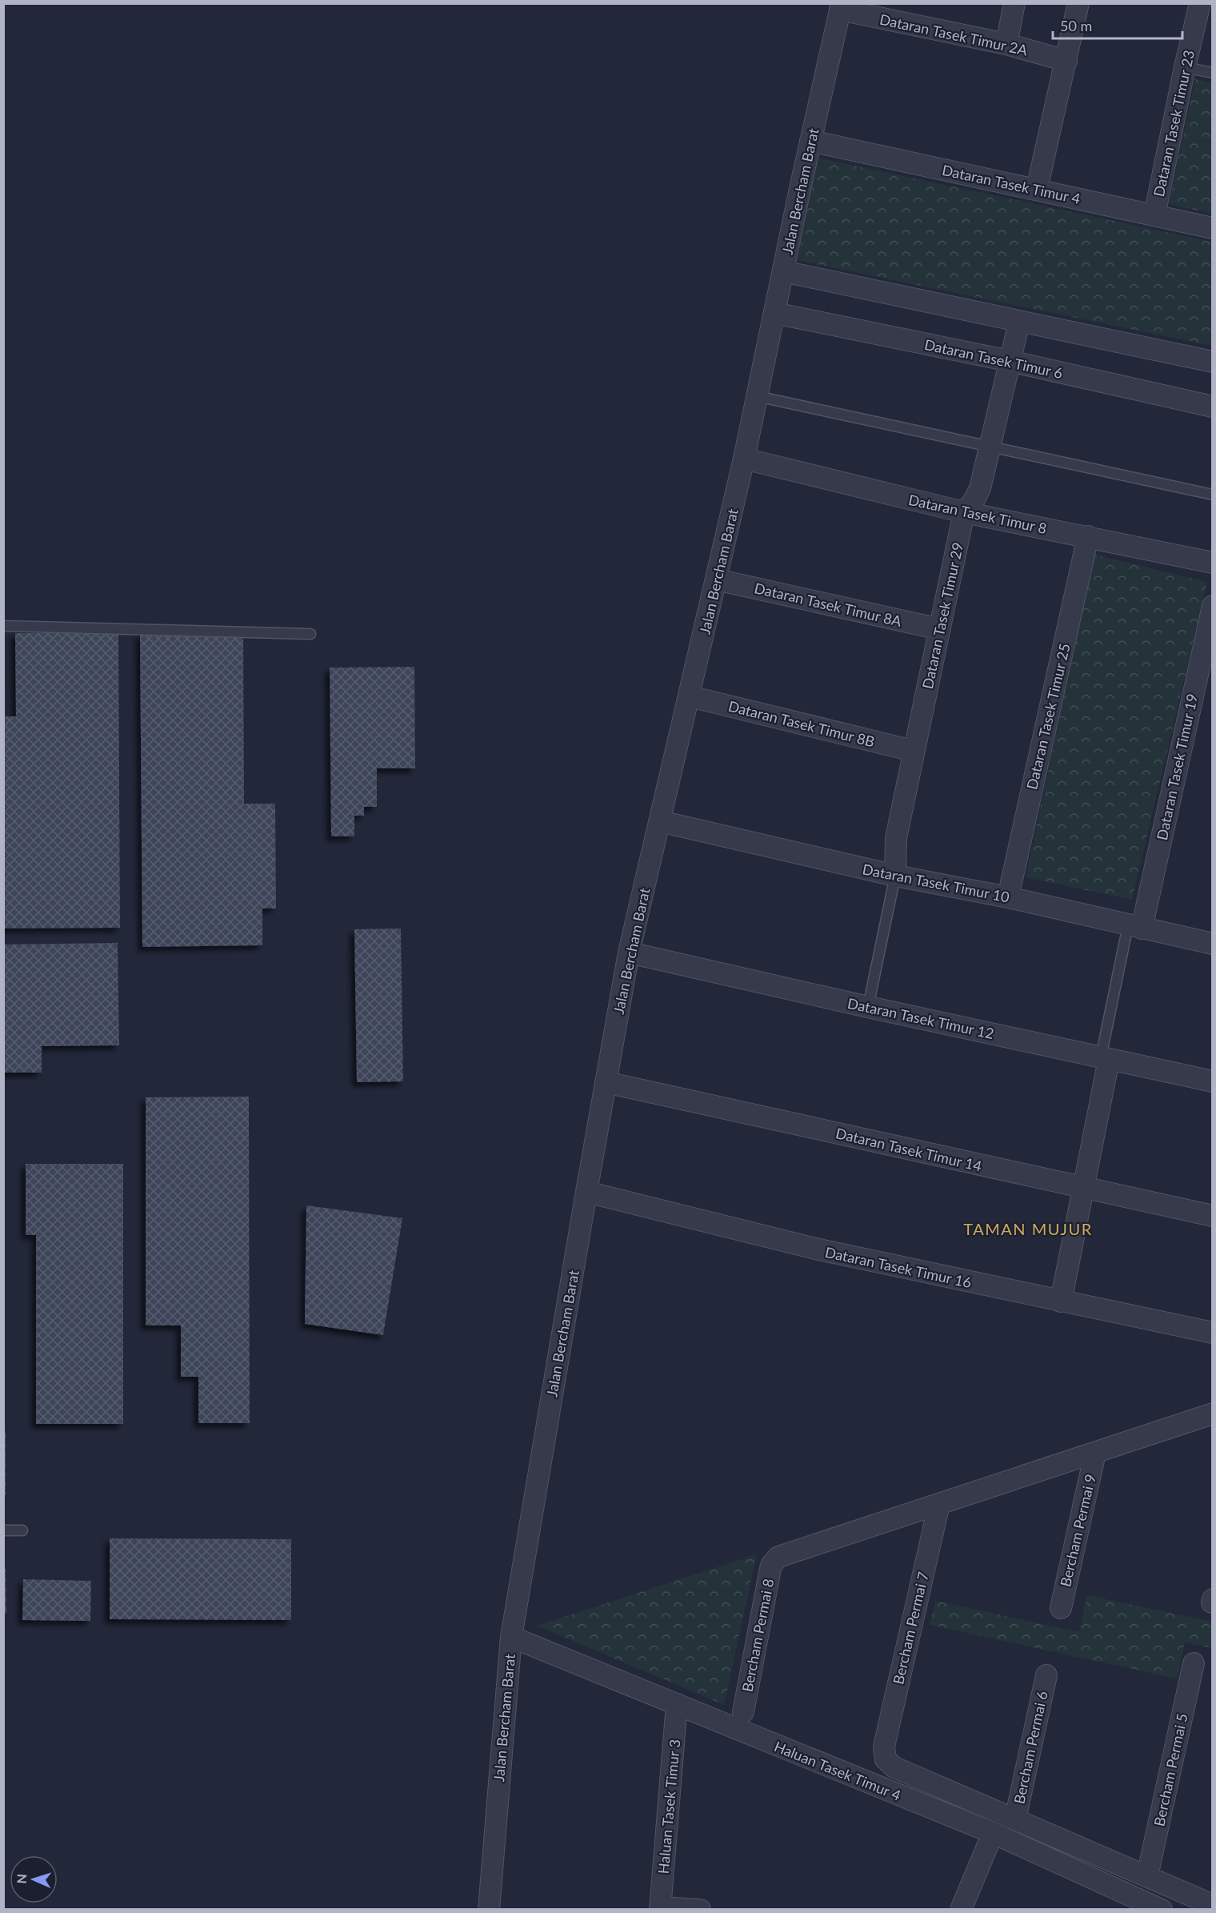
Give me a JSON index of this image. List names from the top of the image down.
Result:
{
  "streets": {
    "street": [
      "Dataran Tasek Timur 2A",
      "Dataran Tasek Timur 23",
      "Dataran Tasek Timur 4",
      "Jalan Bercham Barat",
      "Dataran Tasek Timur 6",
      "Dataran Tasek Timur 8",
      "Dataran Tasek Timur 8A",
      "Dataran Tasek Timur 29",
      "Dataran Tasek Timur 25",
      "Dataran Tasek Timur 8B",
      "Dataran Tasek Timur 19",
      "Dataran Tasek Timur 10",
      "Dataran Tasek Timur 12",
      "Dataran Tasek Timur 14",
      "Dataran Tasek Timur 16",
      "Bercham Permai 9",
      "Bercham Permai 7",
      "Bercham Permai 8",
      "Bercham Permai 6",
      "Bercham Permai 5",
      "Haluan Tasek Timur 4",
      "Haluan Tasek Timur 3"
    ]
  },
  "crossings": [
    ["Dataran Tasek Timur 2A", "Jalan Bercham Barat"],
    ["Dataran Tasek Timur 23", "Dataran Tasek Timur 4"],
    ["Dataran Tasek Timur 4", "Jalan Bercham Barat"],
    ["Jalan Bercham Barat", "Dataran Tasek Timur 6"],
    ["Jalan Bercham Barat", "Dataran Tasek Timur 8"],
    ["Jalan Bercham Barat", "Dataran Tasek Timur 8A"],
    ["Jalan Bercham Barat", "Dataran Tasek Timur 8B"],
    ["Jalan Bercham Barat", "Dataran Tasek Timur 10"],
    ["Jalan Bercham Barat", "Dataran Tasek Timur 12"],
    ["Jalan Bercham Barat", "Dataran Tasek Timur 14"],
    ["Jalan Bercham Barat", "Dataran Tasek Timur 16"],
    ["Jalan Bercham Barat", "Haluan Tasek Timur 4"],
    ["Dataran Tasek Timur 6", "Dataran Tasek Timur 29"],
    ["Dataran Tasek Timur 8", "Dataran Tasek Timur 29"],
    ["Dataran Tasek Timur 8", "Dataran Tasek Timur 25"],
    ["Dataran Tasek Timur 8A", "Dataran Tasek Timur 29"],
    ["Dataran Tasek Timur 29", "Dataran Tasek Timur 8B"],
    ["Dataran Tasek Timur 29", "Dataran Tasek Timur 10"],
    ["Dataran Tasek Timur 25", "Dataran Tasek Timur 10"],
    ["Dataran Tasek Timur 19", "Dataran Tasek Timur 10"],
    ["Bercham Permai 7", "Bercham Permai 8"],
    ["Bercham Permai 7", "Bercham Permai 6"],
    ["Haluan Tasek Timur 4", "Haluan Tasek Timur 3"]
  ],
  "districts": ["TAMAN MUJUR"],
  "scale_bar": "50 m",
  "north": "left"
}
